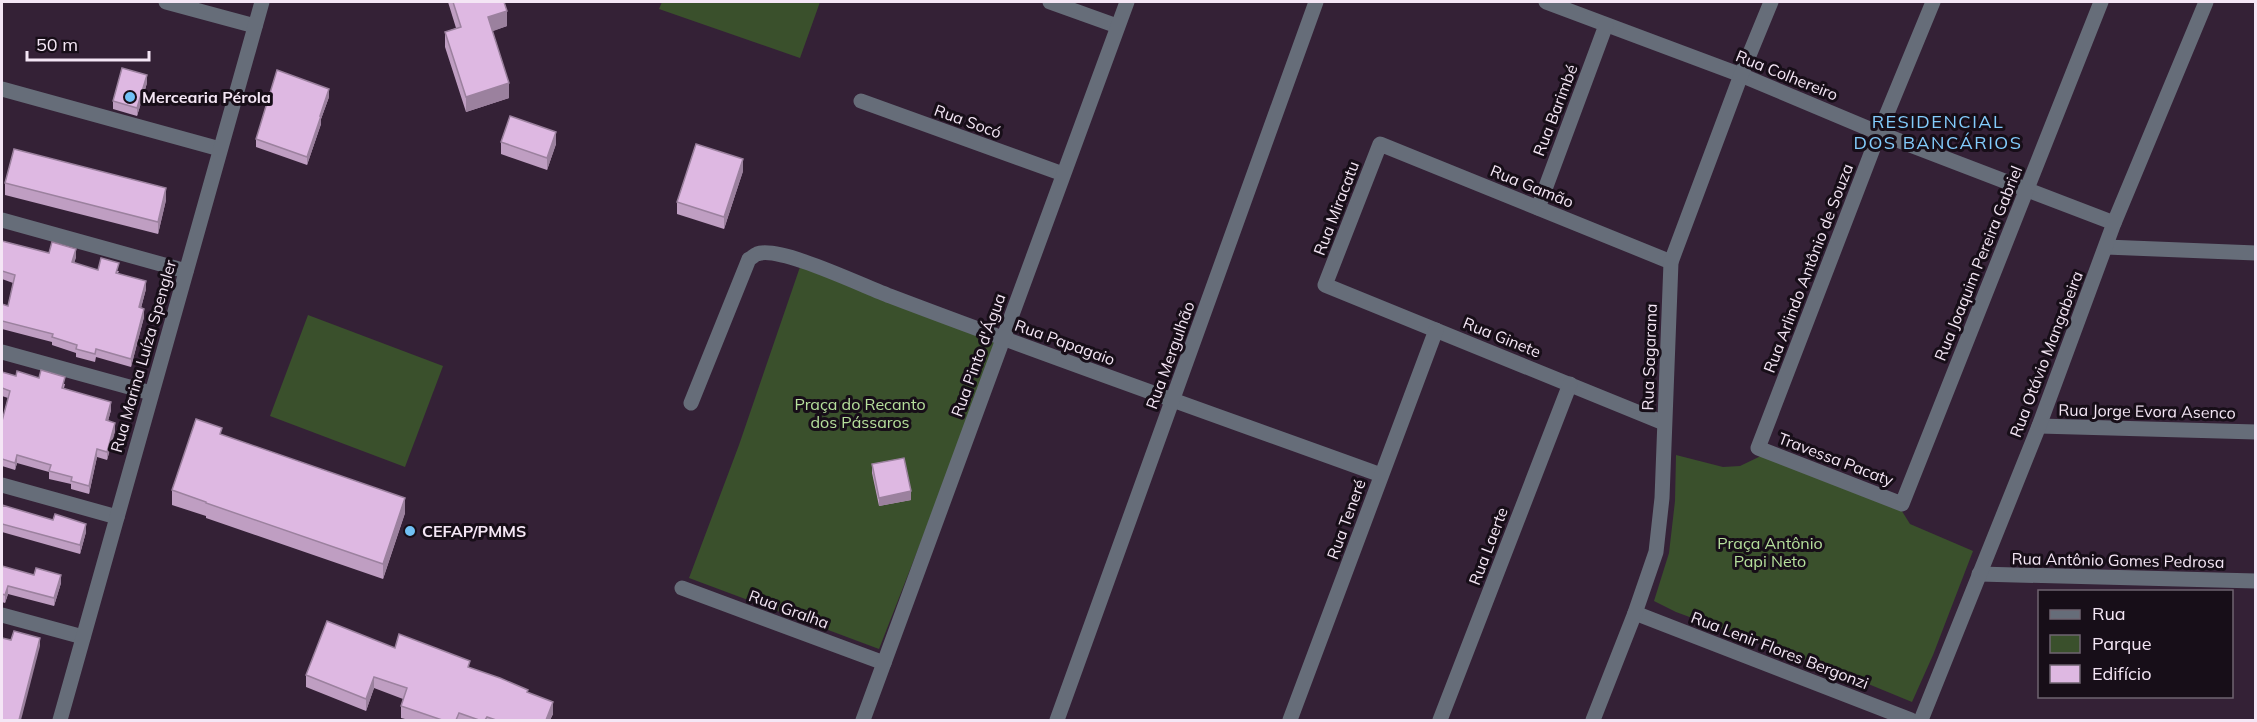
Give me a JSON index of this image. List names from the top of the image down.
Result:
{
  "streets": {
    "street": [
      "Rua Colhereiro",
      "Rua Barimbé",
      "Rua Socó",
      "Rua Gamão",
      "Rua Miracatu",
      "Rua Joaquim Pereira Gabriel",
      "Rua Arlindo Antônio de Souza",
      "Rua Ginete",
      "Rua Papagaio",
      "Rua Otávio Mangabeira",
      "Rua Pinto d'Água",
      "Rua Mergulhão",
      "Rua Marina Luíza Spengler",
      "Rua Sagarana",
      "Rua Jorge Evora Asenco",
      "Travessa Pacaty",
      "Rua Teneré",
      "Rua Laerte",
      "Rua Antônio Gomes Pedrosa",
      "Rua Gralha",
      "Rua Lenir Flores Bergonzi"
    ]
  },
  "crossings": [
    ["Rua Colhereiro", "Rua Barimbé"],
    ["Rua Colhereiro", "Rua Joaquim Pereira Gabriel"],
    ["Rua Colhereiro", "Rua Arlindo Antônio de Souza"],
    ["Rua Colhereiro", "Rua Otávio Mangabeira"],
    ["Rua Colhereiro", "Rua Sagarana"],
    ["Rua Barimbé", "Rua Gamão"],
    ["Rua Socó", "Rua Pinto d'Água"],
    ["Rua Gamão", "Rua Miracatu"],
    ["Rua Gamão", "Rua Sagarana"],
    ["Rua Miracatu", "Rua Ginete"],
    ["Rua Joaquim Pereira Gabriel", "Travessa Pacaty"],
    ["Rua Arlindo Antônio de Souza", "Travessa Pacaty"],
    ["Rua Ginete", "Rua Sagarana"],
    ["Rua Ginete", "Rua Teneré"],
    ["Rua Ginete", "Rua Laerte"],
    ["Rua Papagaio", "Rua Pinto d'Água"],
    ["Rua Papagaio", "Rua Mergulhão"],
    ["Rua Papagaio", "Rua Teneré"],
    ["Rua Otávio Mangabeira", "Rua Jorge Evora Asenco"],
    ["Rua Otávio Mangabeira", "Rua Antônio Gomes Pedrosa"],
    ["Rua Pinto d'Água", "Rua Gralha"],
    ["Rua Sagarana", "Rua Lenir Flores Bergonzi"]
  ],
  "districts": ["RESIDENCIAL DOS BANCÁRIOS"],
  "parks": ["Praça do Recanto dos Pássaros", "Praça Antônio Papi Neto"],
  "places": ["Mercearia Pérola", "CEFAP/PMMS"],
  "legend": ["Rua", "Parque", "Edifício"],
  "scale_bar": "50 m"
}
